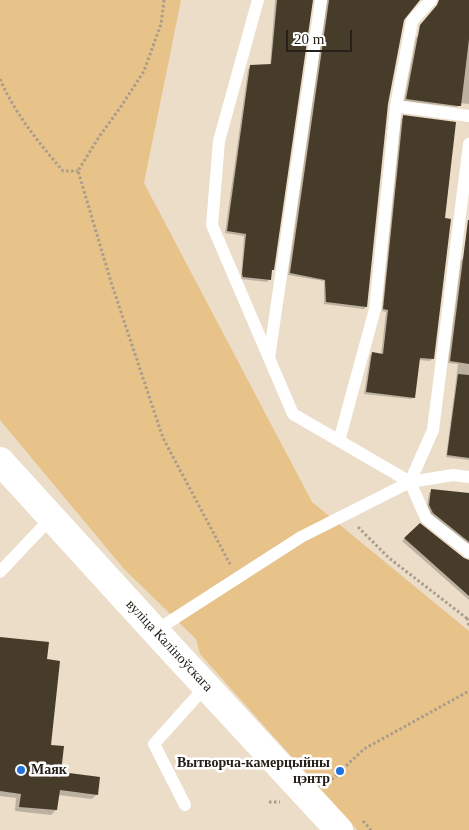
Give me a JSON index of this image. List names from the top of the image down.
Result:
{
  "streets": {
    "street": ["вуліца Каліноўскага"]
  },
  "places": ["Маяк", "Вытворча-камерцыйны цэнтр"],
  "scale_bar": "20 m"
}
